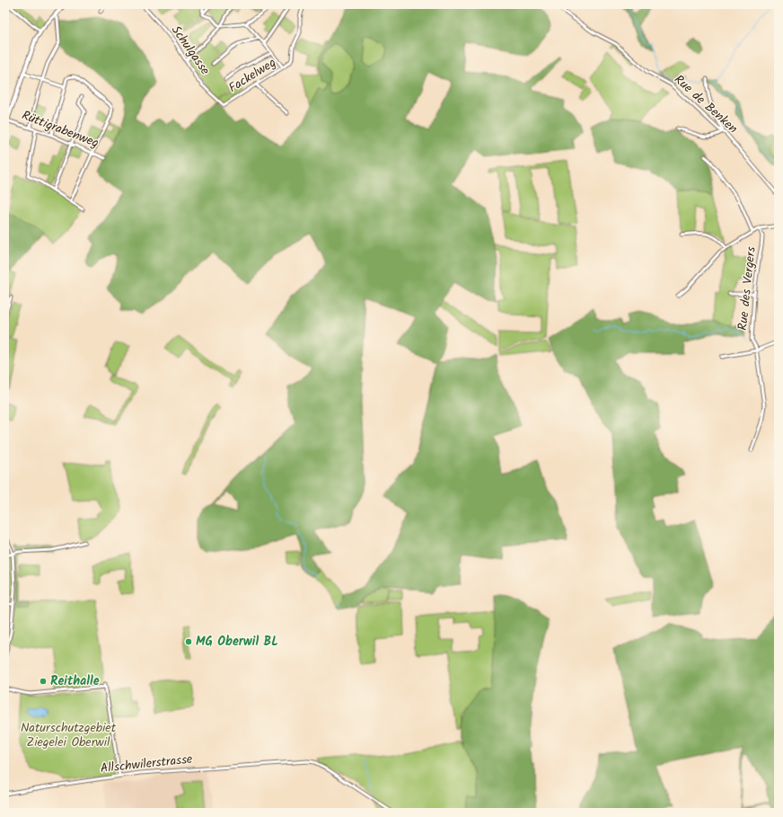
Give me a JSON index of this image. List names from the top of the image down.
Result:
{
  "streets": {
    "street": [
      "Schulgasse",
      "Fackelweg",
      "Rue de Benken",
      "Rüttigrabenweg",
      "Rue des Vergers",
      "Allschwilerstrasse"
    ]
  },
  "crossings": [
    ["Schulgasse", "Fackelweg"]
  ],
  "parks": ["Naturschutzgebiet Ziegelei Oberwil"],
  "places": ["MG Oberwil BL", "Reithalle"]
}
